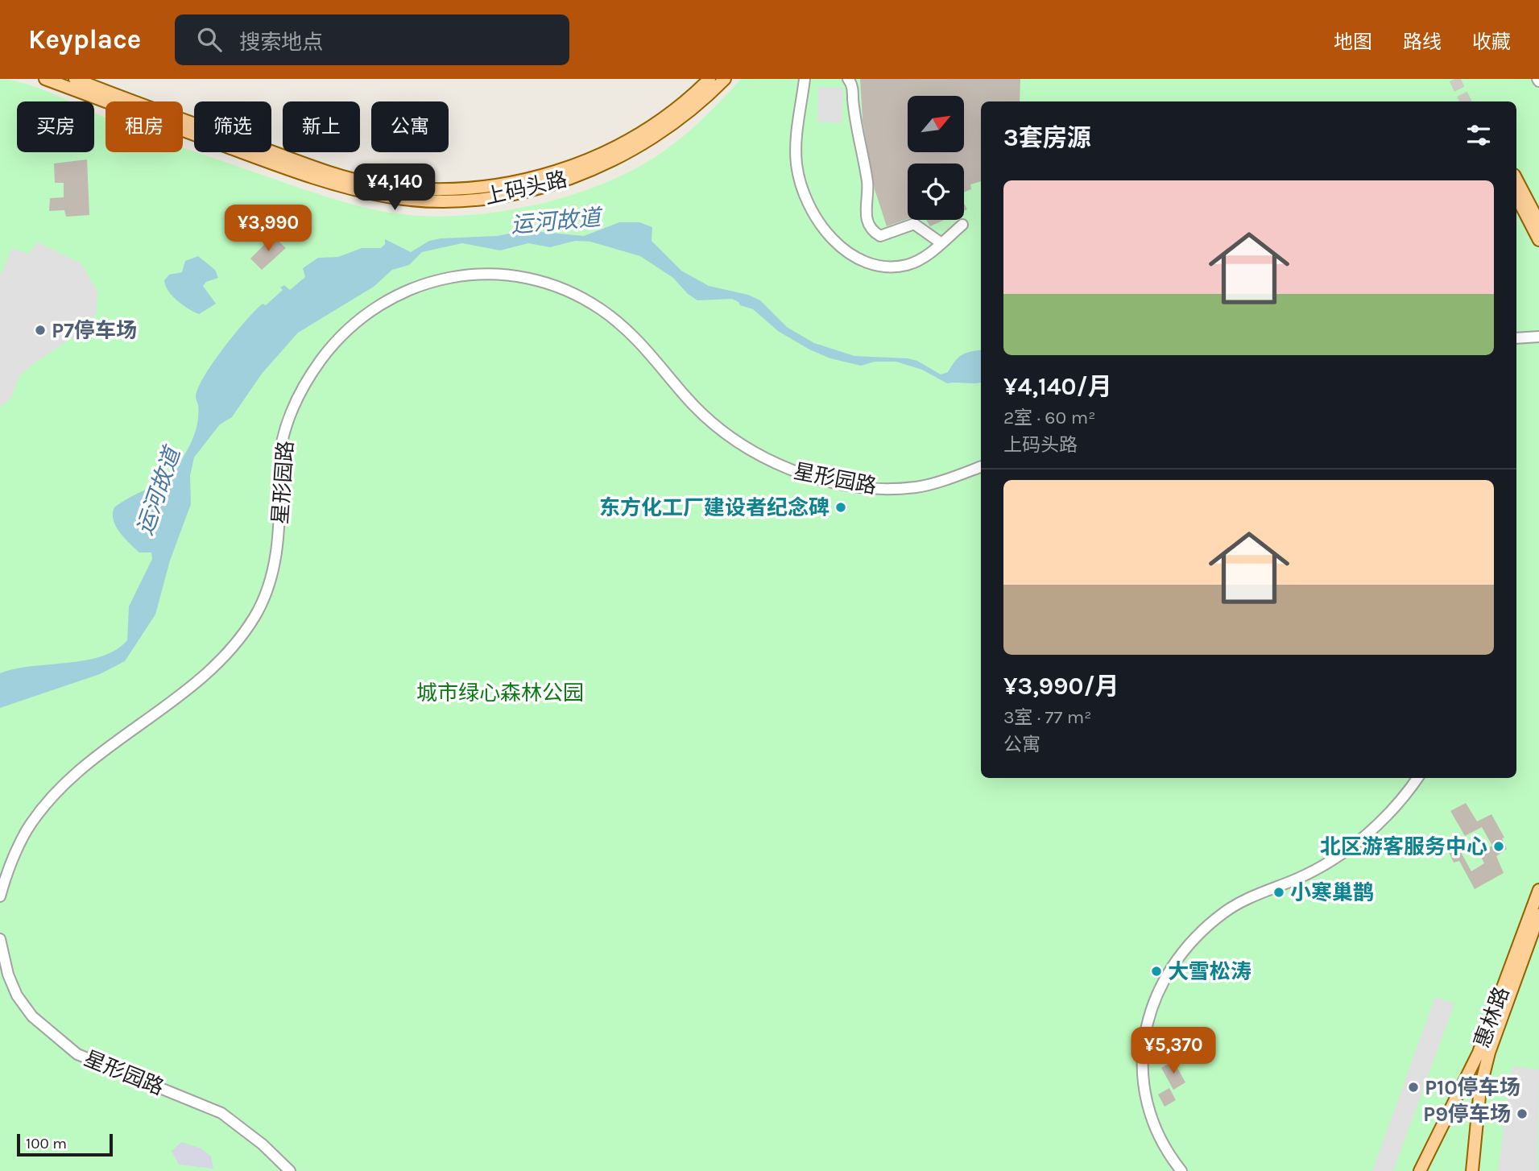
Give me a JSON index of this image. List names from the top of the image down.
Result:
{
  "streets": {
    "main road": ["上码头路", "惠林路"],
    "street": ["星形园路"]
  },
  "water": ["运河故道"],
  "parks": ["城市绿心森林公园"],
  "places": [
    "P7停车场",
    "东方化工厂建设者纪念碑",
    "北区游客服务中心",
    "小寒巢鹊",
    "大雪松涛",
    "P10停车场",
    "P9停车场"
  ],
  "scale_bar": "100 m",
  "north": "top right",
  "page": {
    "header": "Keyplace",
    "search": "搜索地点",
    "nav": ["地图", "路线", "收藏"],
    "chip": [
      "买房",
      "租房",
      "筛选",
      "新上",
      "公寓"
    ],
    "heading": "3套房源",
    "price": ["¥4,140", "¥3,990", "¥5,370"],
    "list": [
      {
        "name": "¥4,140/月",
        "note": "2室 · 60 m² · 上码头路"
      },
      {
        "name": "¥3,990/月",
        "note": "3室 · 77 m² · 公寓"
      }
    ],
    "scale": "100 m"
  }
}
